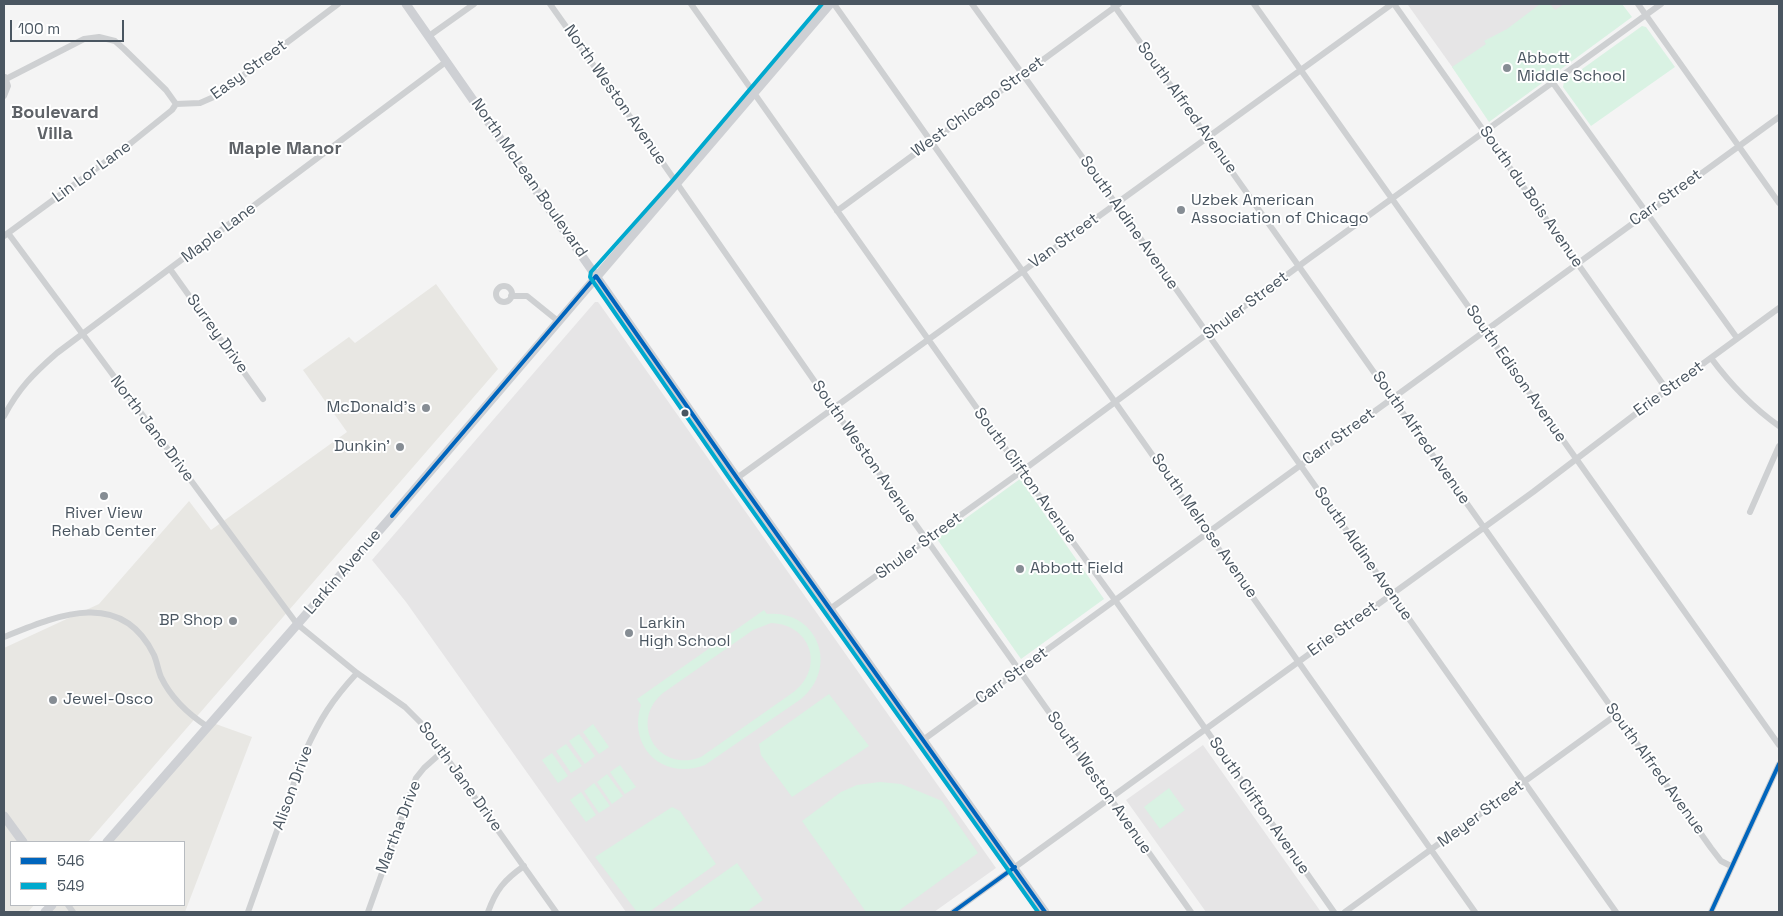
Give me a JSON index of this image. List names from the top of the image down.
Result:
{
  "streets": {
    "main road": ["North McLean Boulevard", "Larkin Avenue"],
    "street": [
      "Easy Street",
      "North Weston Avenue",
      "West Chicago Street",
      "South Alfred Avenue",
      "Lin Lor Lane",
      "South du Bois Avenue",
      "Carr Street",
      "South Aldine Avenue",
      "Maple Lane",
      "Van Street",
      "Shuler Street",
      "Surrey Drive",
      "South Edison Avenue",
      "Erie Street",
      "North Jane Drive",
      "South Weston Avenue",
      "South Clifton Avenue",
      "South Melrose Avenue",
      "South Jane Drive",
      "Alison Drive",
      "Meyer Street",
      "Martha Drive"
    ]
  },
  "crossings": [
    ["Easy Street", "Lin Lor Lane"],
    ["North Weston Avenue", "South Weston Avenue"],
    ["North Weston Avenue", "Larkin Avenue"],
    ["West Chicago Street", "South Alfred Avenue"],
    ["West Chicago Street", "South Aldine Avenue"],
    ["West Chicago Street", "South Clifton Avenue"],
    ["West Chicago Street", "South Melrose Avenue"],
    ["South Alfred Avenue", "Carr Street"],
    ["South Alfred Avenue", "Van Street"],
    ["South Alfred Avenue", "Shuler Street"],
    ["South Alfred Avenue", "Erie Street"],
    ["South Alfred Avenue", "Meyer Street"],
    ["Lin Lor Lane", "North Jane Drive"],
    ["North McLean Boulevard", "Carr Street"],
    ["North McLean Boulevard", "Maple Lane"],
    ["North McLean Boulevard", "Van Street"],
    ["North McLean Boulevard", "Shuler Street"],
    ["North McLean Boulevard", "Erie Street"],
    ["North McLean Boulevard", "Larkin Avenue"],
    ["South du Bois Avenue", "Carr Street"],
    ["South du Bois Avenue", "Van Street"],
    ["South du Bois Avenue", "Shuler Street"],
    ["South du Bois Avenue", "Erie Street"],
    ["Carr Street", "South Aldine Avenue"],
    ["Carr Street", "South Edison Avenue"],
    ["Carr Street", "South Weston Avenue"],
    ["Carr Street", "South Clifton Avenue"],
    ["Carr Street", "South Melrose Avenue"],
    ["South Aldine Avenue", "Van Street"],
    ["South Aldine Avenue", "Shuler Street"],
    ["South Aldine Avenue", "Erie Street"],
    ["South Aldine Avenue", "Meyer Street"],
    ["Maple Lane", "Surrey Drive"],
    ["Maple Lane", "North Jane Drive"],
    ["Van Street", "South Edison Avenue"],
    ["Van Street", "South Weston Avenue"],
    ["Van Street", "South Clifton Avenue"],
    ["Van Street", "South Melrose Avenue"],
    ["Shuler Street", "South Edison Avenue"],
    ["Shuler Street", "South Weston Avenue"],
    ["Shuler Street", "South Clifton Avenue"],
    ["Shuler Street", "South Melrose Avenue"],
    ["South Edison Avenue", "Erie Street"],
    ["Erie Street", "South Weston Avenue"],
    ["Erie Street", "South Clifton Avenue"],
    ["Erie Street", "South Melrose Avenue"],
    ["North Jane Drive", "Larkin Avenue"],
    ["North Jane Drive", "South Jane Drive"],
    ["South Clifton Avenue", "Larkin Avenue"],
    ["South Melrose Avenue", "Meyer Street"],
    ["Larkin Avenue", "South Jane Drive"],
    ["South Jane Drive", "Alison Drive"],
    ["South Jane Drive", "Martha Drive"]
  ],
  "districts": ["Boulevard Villa", "Maple Manor"],
  "places": [
    "Abbott Middle School",
    "Uzbek American Association of Chicago",
    "McDonald's",
    "Dunkin'",
    "River View Rehab Center",
    "Abbott Field",
    "BP Shop",
    "Larkin High School",
    "Jewel-Osco"
  ],
  "lines": ["transit line 549", "transit line 546"],
  "legend": ["546", "549"],
  "scale_bar": "100 m"
}
